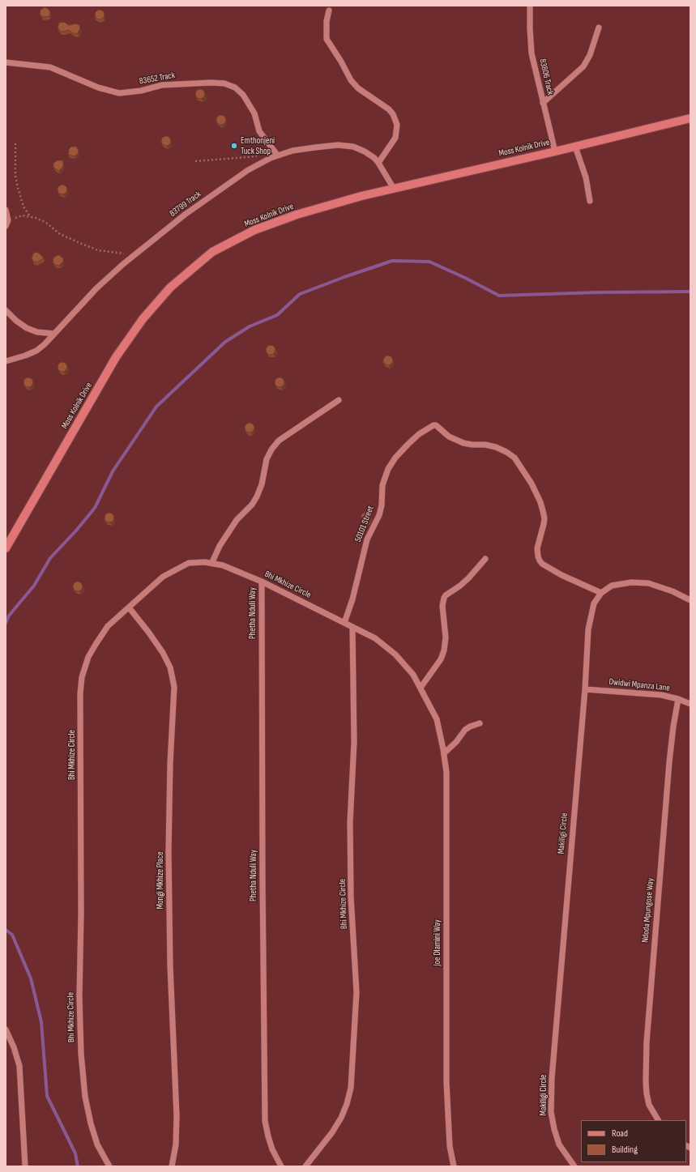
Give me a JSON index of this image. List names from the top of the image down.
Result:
{
  "streets": {
    "main road": ["Moss Kolnik Drive"],
    "street": [
      "83806 Track",
      "83652 Track",
      "83799 Track",
      "50101 Street",
      "Bhi Mkhize Circle",
      "Phetha Nduli Way",
      "Dwidwi Mpanza Lane",
      "Makiligi Circle",
      "Mongi Mkhize Place",
      "Ndoda Mpungose Way",
      "Joe Dlamini Way"
    ]
  },
  "crossings": [
    ["83806 Track", "Moss Kolnik Drive"],
    ["83652 Track", "83799 Track"],
    ["Moss Kolnik Drive", "83799 Track"],
    ["50101 Street", "Bhi Mkhize Circle"],
    ["50101 Street", "Makiligi Circle"],
    ["Bhi Mkhize Circle", "Phetha Nduli Way"],
    ["Bhi Mkhize Circle", "Mongi Mkhize Place"],
    ["Bhi Mkhize Circle", "Joe Dlamini Way"],
    ["Dwidwi Mpanza Lane", "Makiligi Circle"],
    ["Dwidwi Mpanza Lane", "Ndoda Mpungose Way"]
  ],
  "places": ["Emthonjeni Tuck Shop"],
  "legend": ["Road", "Building"]
}
